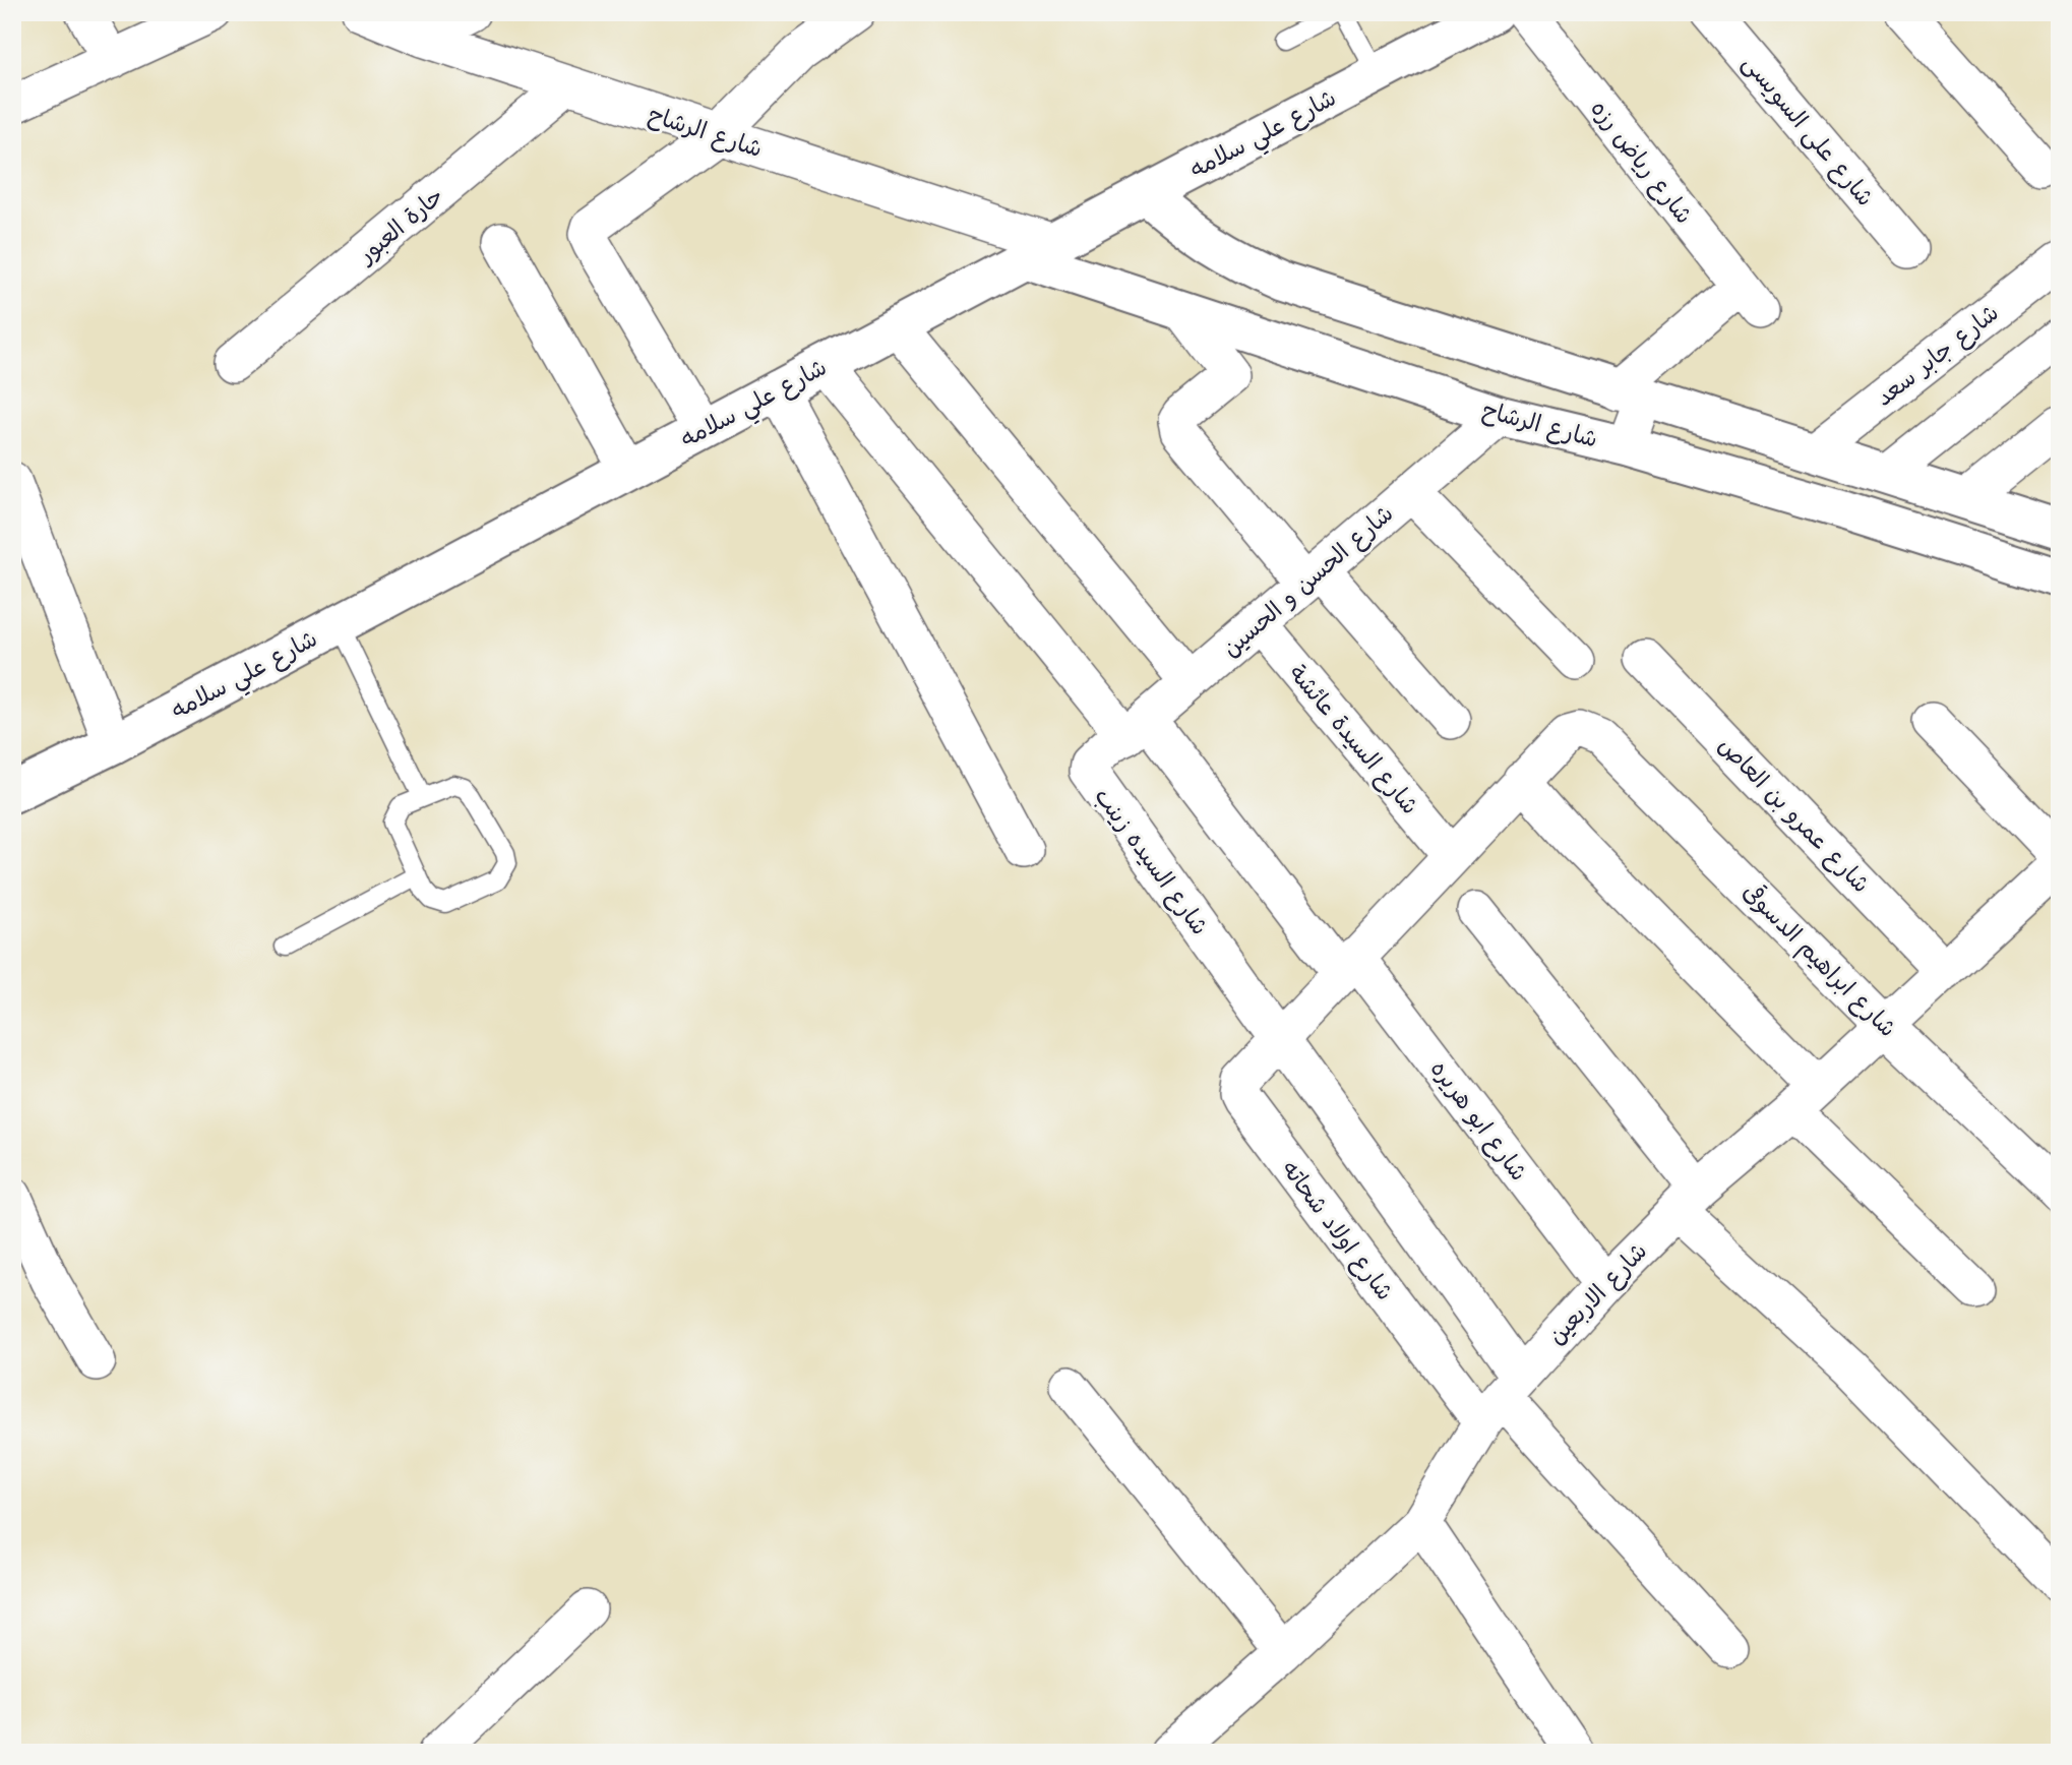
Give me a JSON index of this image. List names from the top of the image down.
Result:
{
  "streets": {
    "street": [
      "شارع على السويسى",
      "شارع الرشاح",
      "شارع علي سلامه",
      "شارع رياض رزه",
      "حارة العبور",
      "شارع جابر سعد",
      "شارع الحسن و الحسين",
      "شارع السيدة عائشة",
      "شارع عمرو بن العاص",
      "شارع السيده زينب",
      "شارع ابراهيم الدسوقى",
      "شارع ابو هريره",
      "شارع اولاد شحاته",
      "شارع الاربعين"
    ]
  },
  "crossings": [
    ["شارع الرشاح", "شارع علي سلامه"],
    ["شارع الرشاح", "حارة العبور"],
    ["شارع الرشاح", "شارع الحسن و الحسين"],
    ["شارع الحسن و الحسين", "شارع السيدة عائشة"],
    ["شارع الحسن و الحسين", "شارع السيده زينب"],
    ["شارع الحسن و الحسين", "شارع ابو هريره"],
    ["شارع السيدة عائشة", "شارع اولاد شحاته"],
    ["شارع عمرو بن العاص", "شارع الاربعين"],
    ["شارع السيده زينب", "شارع اولاد شحاته"],
    ["شارع السيده زينب", "شارع الاربعين"],
    ["شارع ابراهيم الدسوقى", "شارع اولاد شحاته"],
    ["شارع ابراهيم الدسوقى", "شارع الاربعين"],
    ["شارع ابو هريره", "شارع اولاد شحاته"],
    ["شارع ابو هريره", "شارع الاربعين"],
    ["شارع اولاد شحاته", "شارع الاربعين"]
  ]
}
